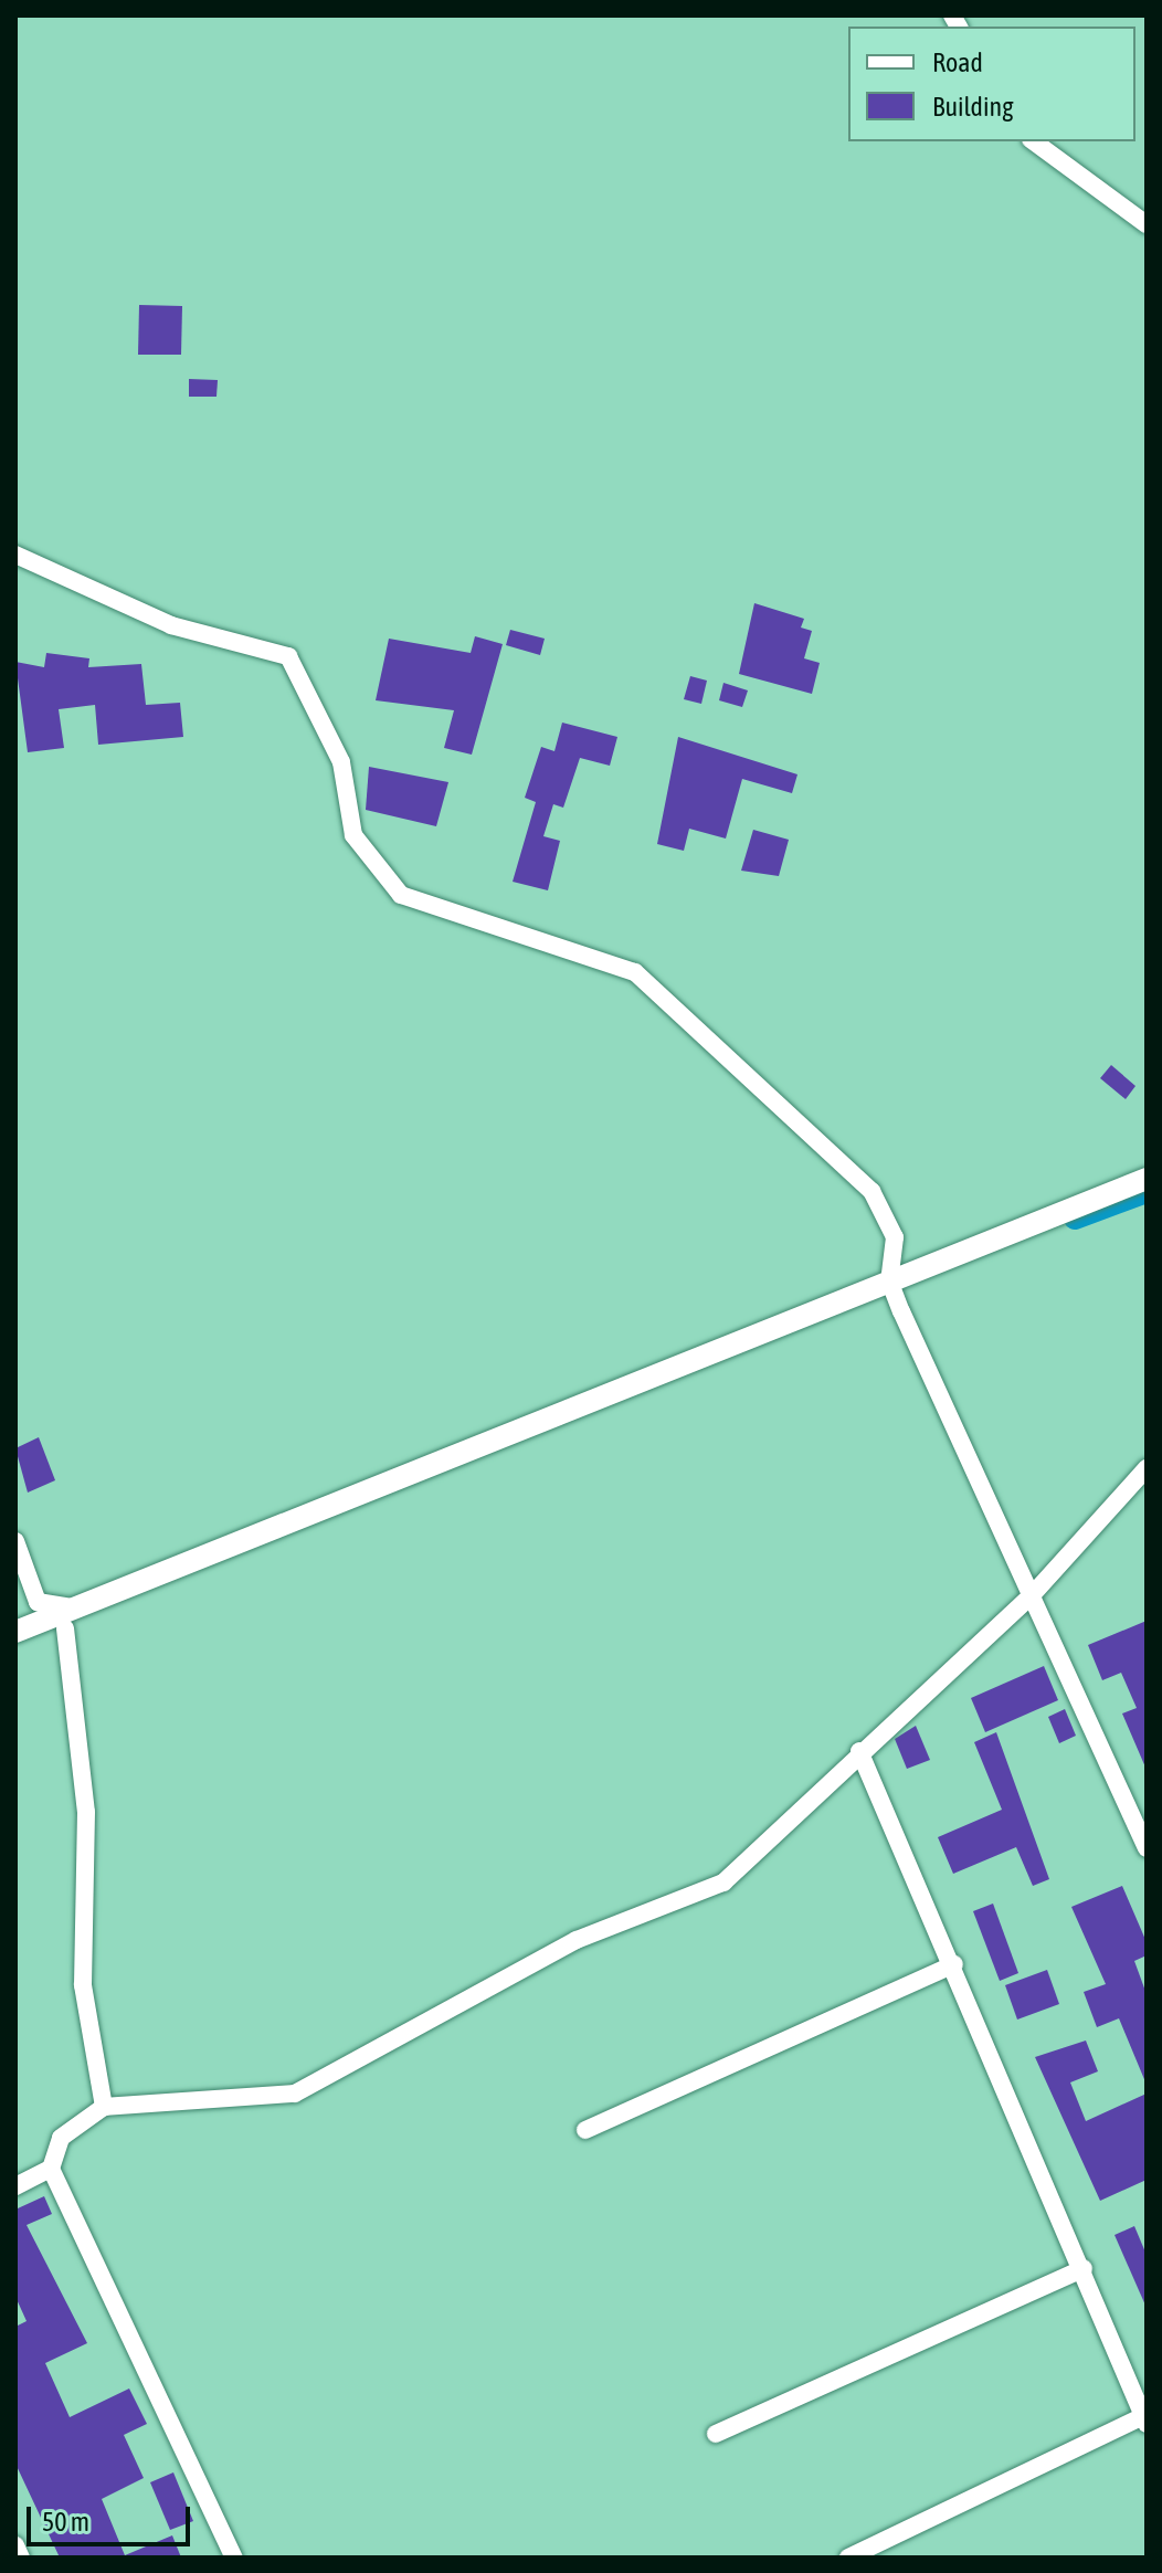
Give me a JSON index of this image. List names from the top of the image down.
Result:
{
  "legend": ["Road", "Building"],
  "scale_bar": "50 m"
}
